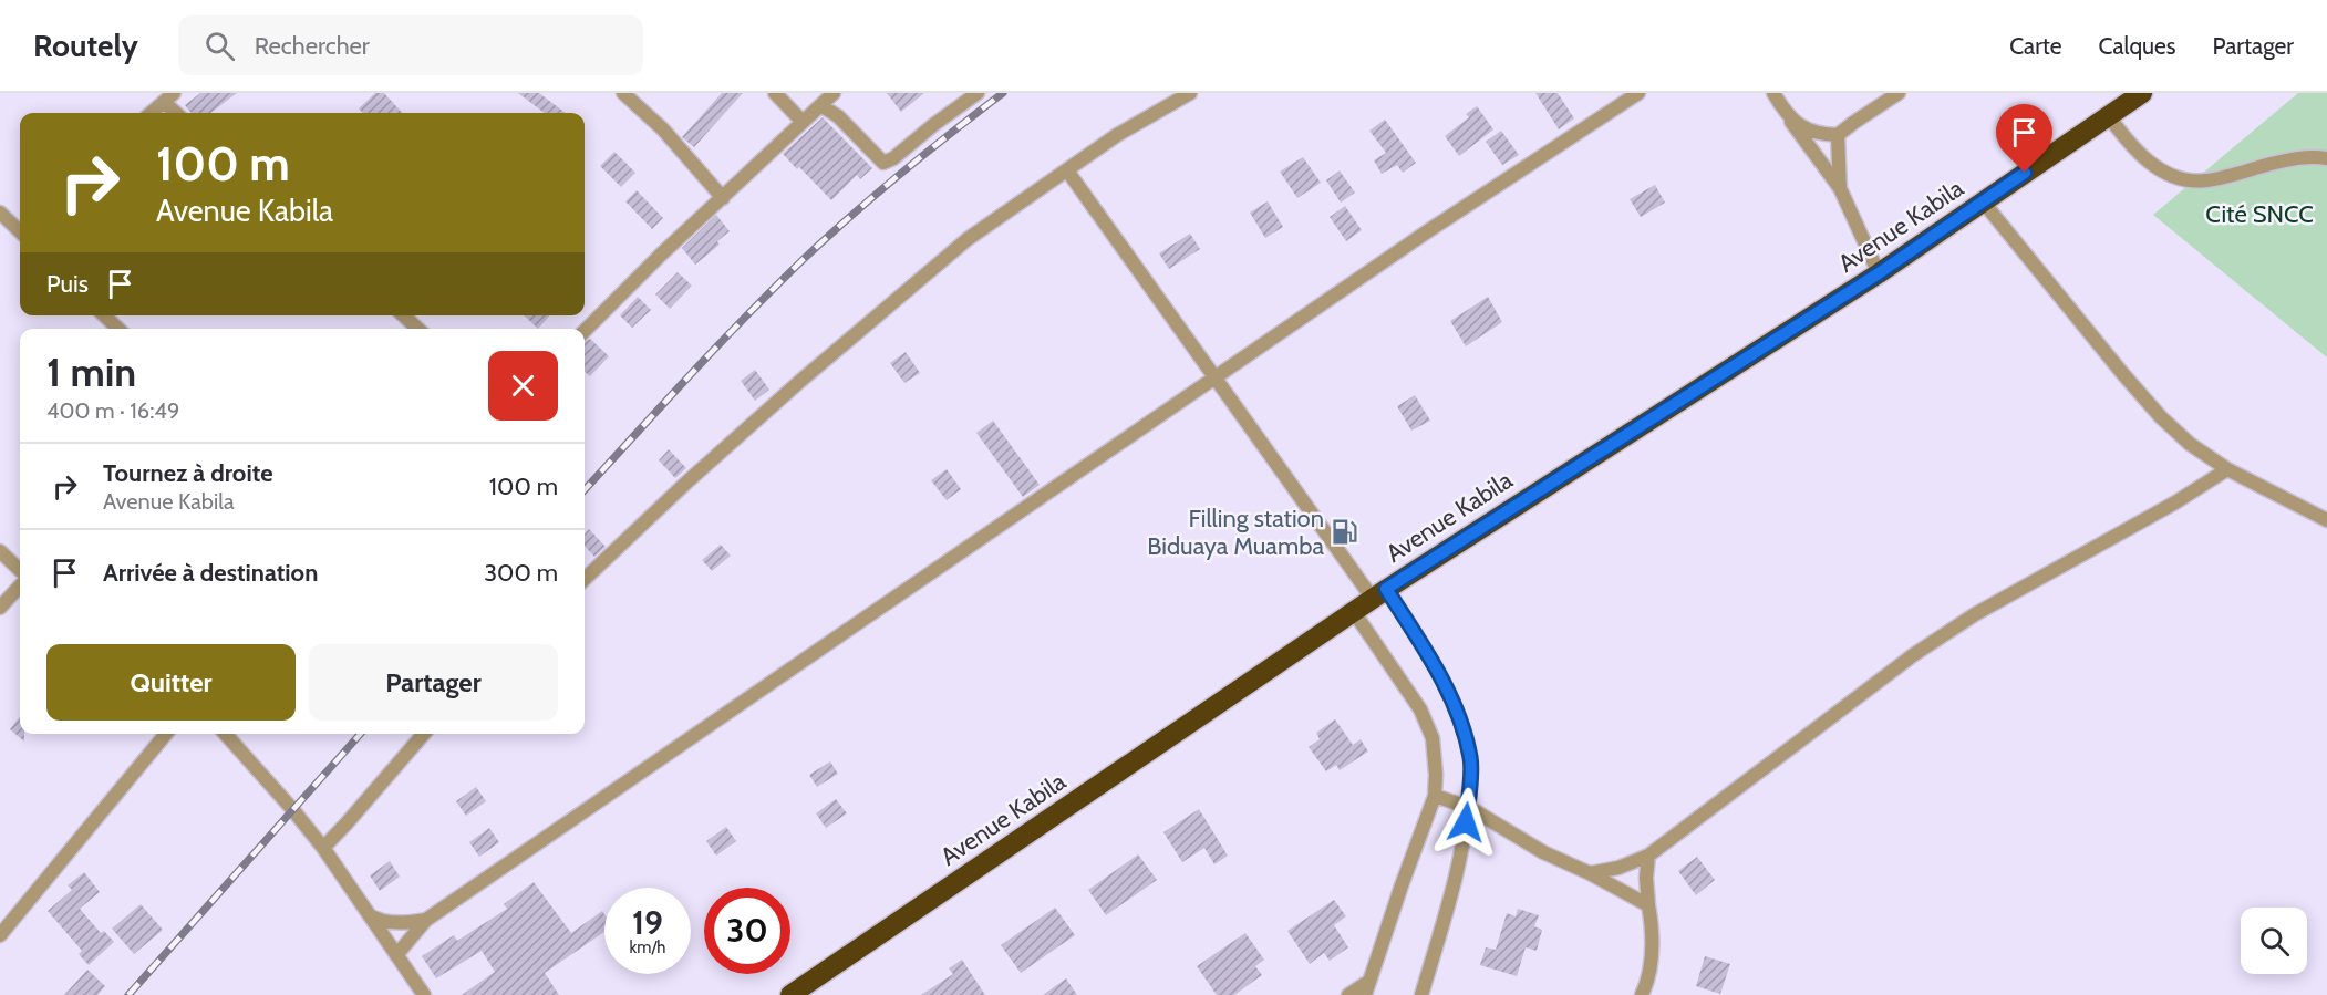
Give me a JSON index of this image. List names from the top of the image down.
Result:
{
  "streets": {
    "highway": ["Avenue Kabila"]
  },
  "parks": ["Cité SNCC"],
  "places": {
    "fuel station": ["Filling station Biduaya Muamba"]
  },
  "page": {
    "header": "Routely",
    "search": "Rechercher",
    "nav": ["Carte", "Calques", "Partager"],
    "turn": ["100 m", "Avenue Kabila"],
    "then": "Puis",
    "heading": ["1 min", "400 m · 16:49"],
    "list": [
      {
        "name": "Tournez à droite",
        "note": "Avenue Kabila",
        "value": "100 m"
      },
      {
        "name": "Arrivée à destination",
        "value": "300 m"
      }
    ],
    "buttons": ["Quitter", "Partager"],
    "speed": "19 km/h",
    "limit": "30"
  }
}
